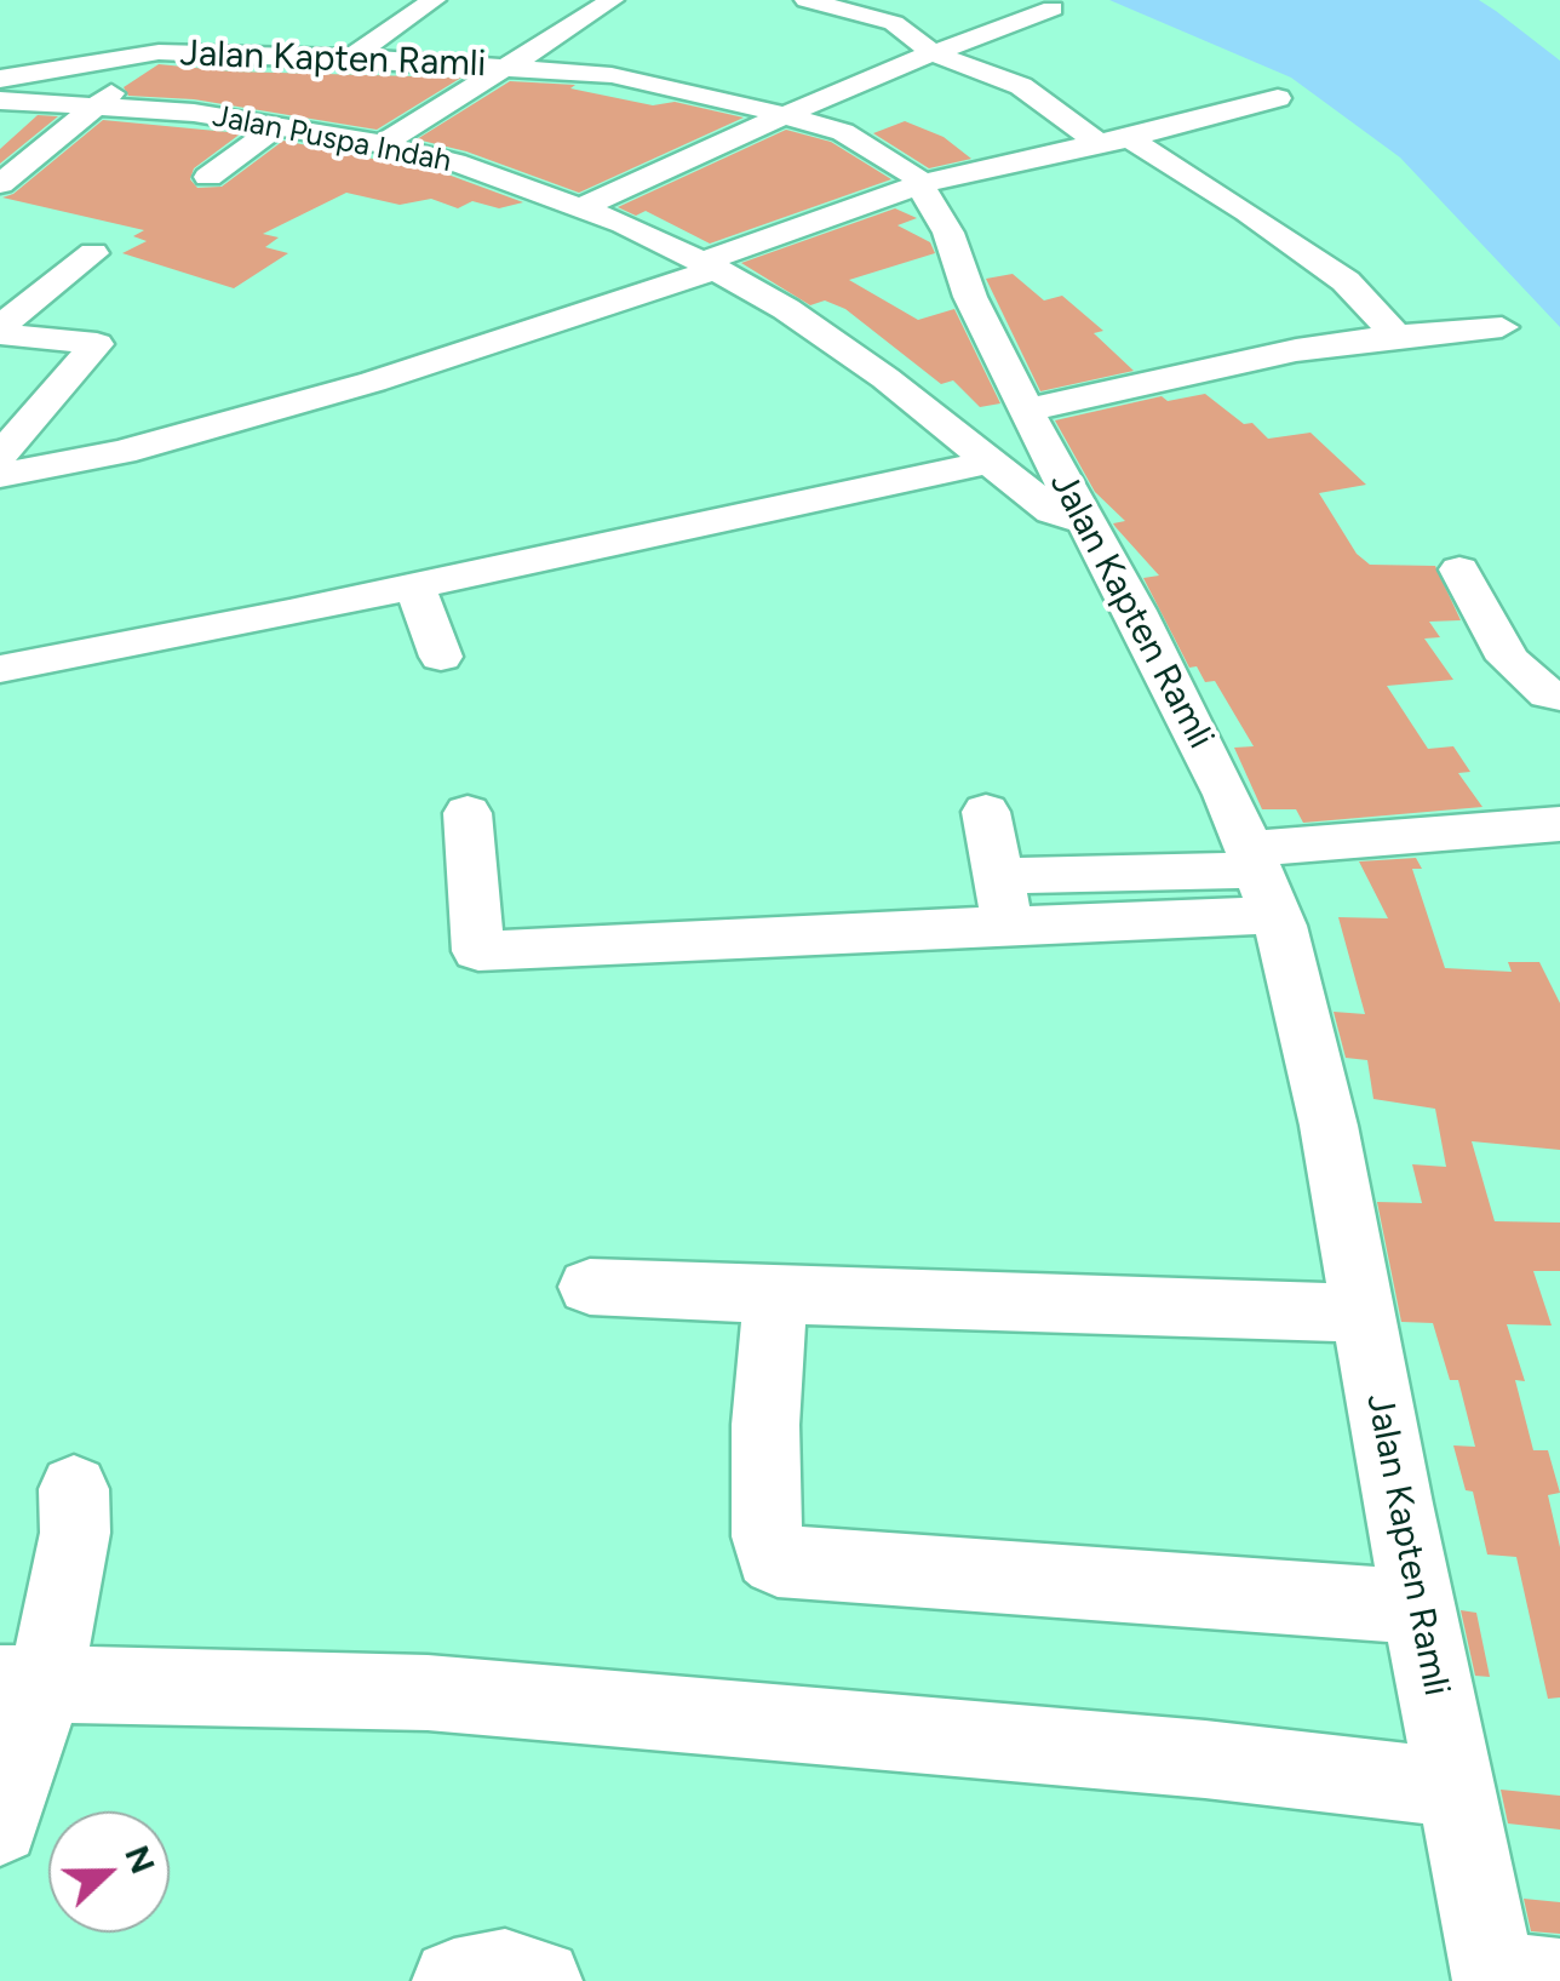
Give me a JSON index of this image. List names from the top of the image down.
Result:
{
  "streets": {
    "street": ["Jalan Kapten Ramli", "Jalan Puspa Indah"]
  },
  "crossings": [
    ["Jalan Kapten Ramli", "Jalan Puspa Indah"]
  ],
  "north": "right"
}
